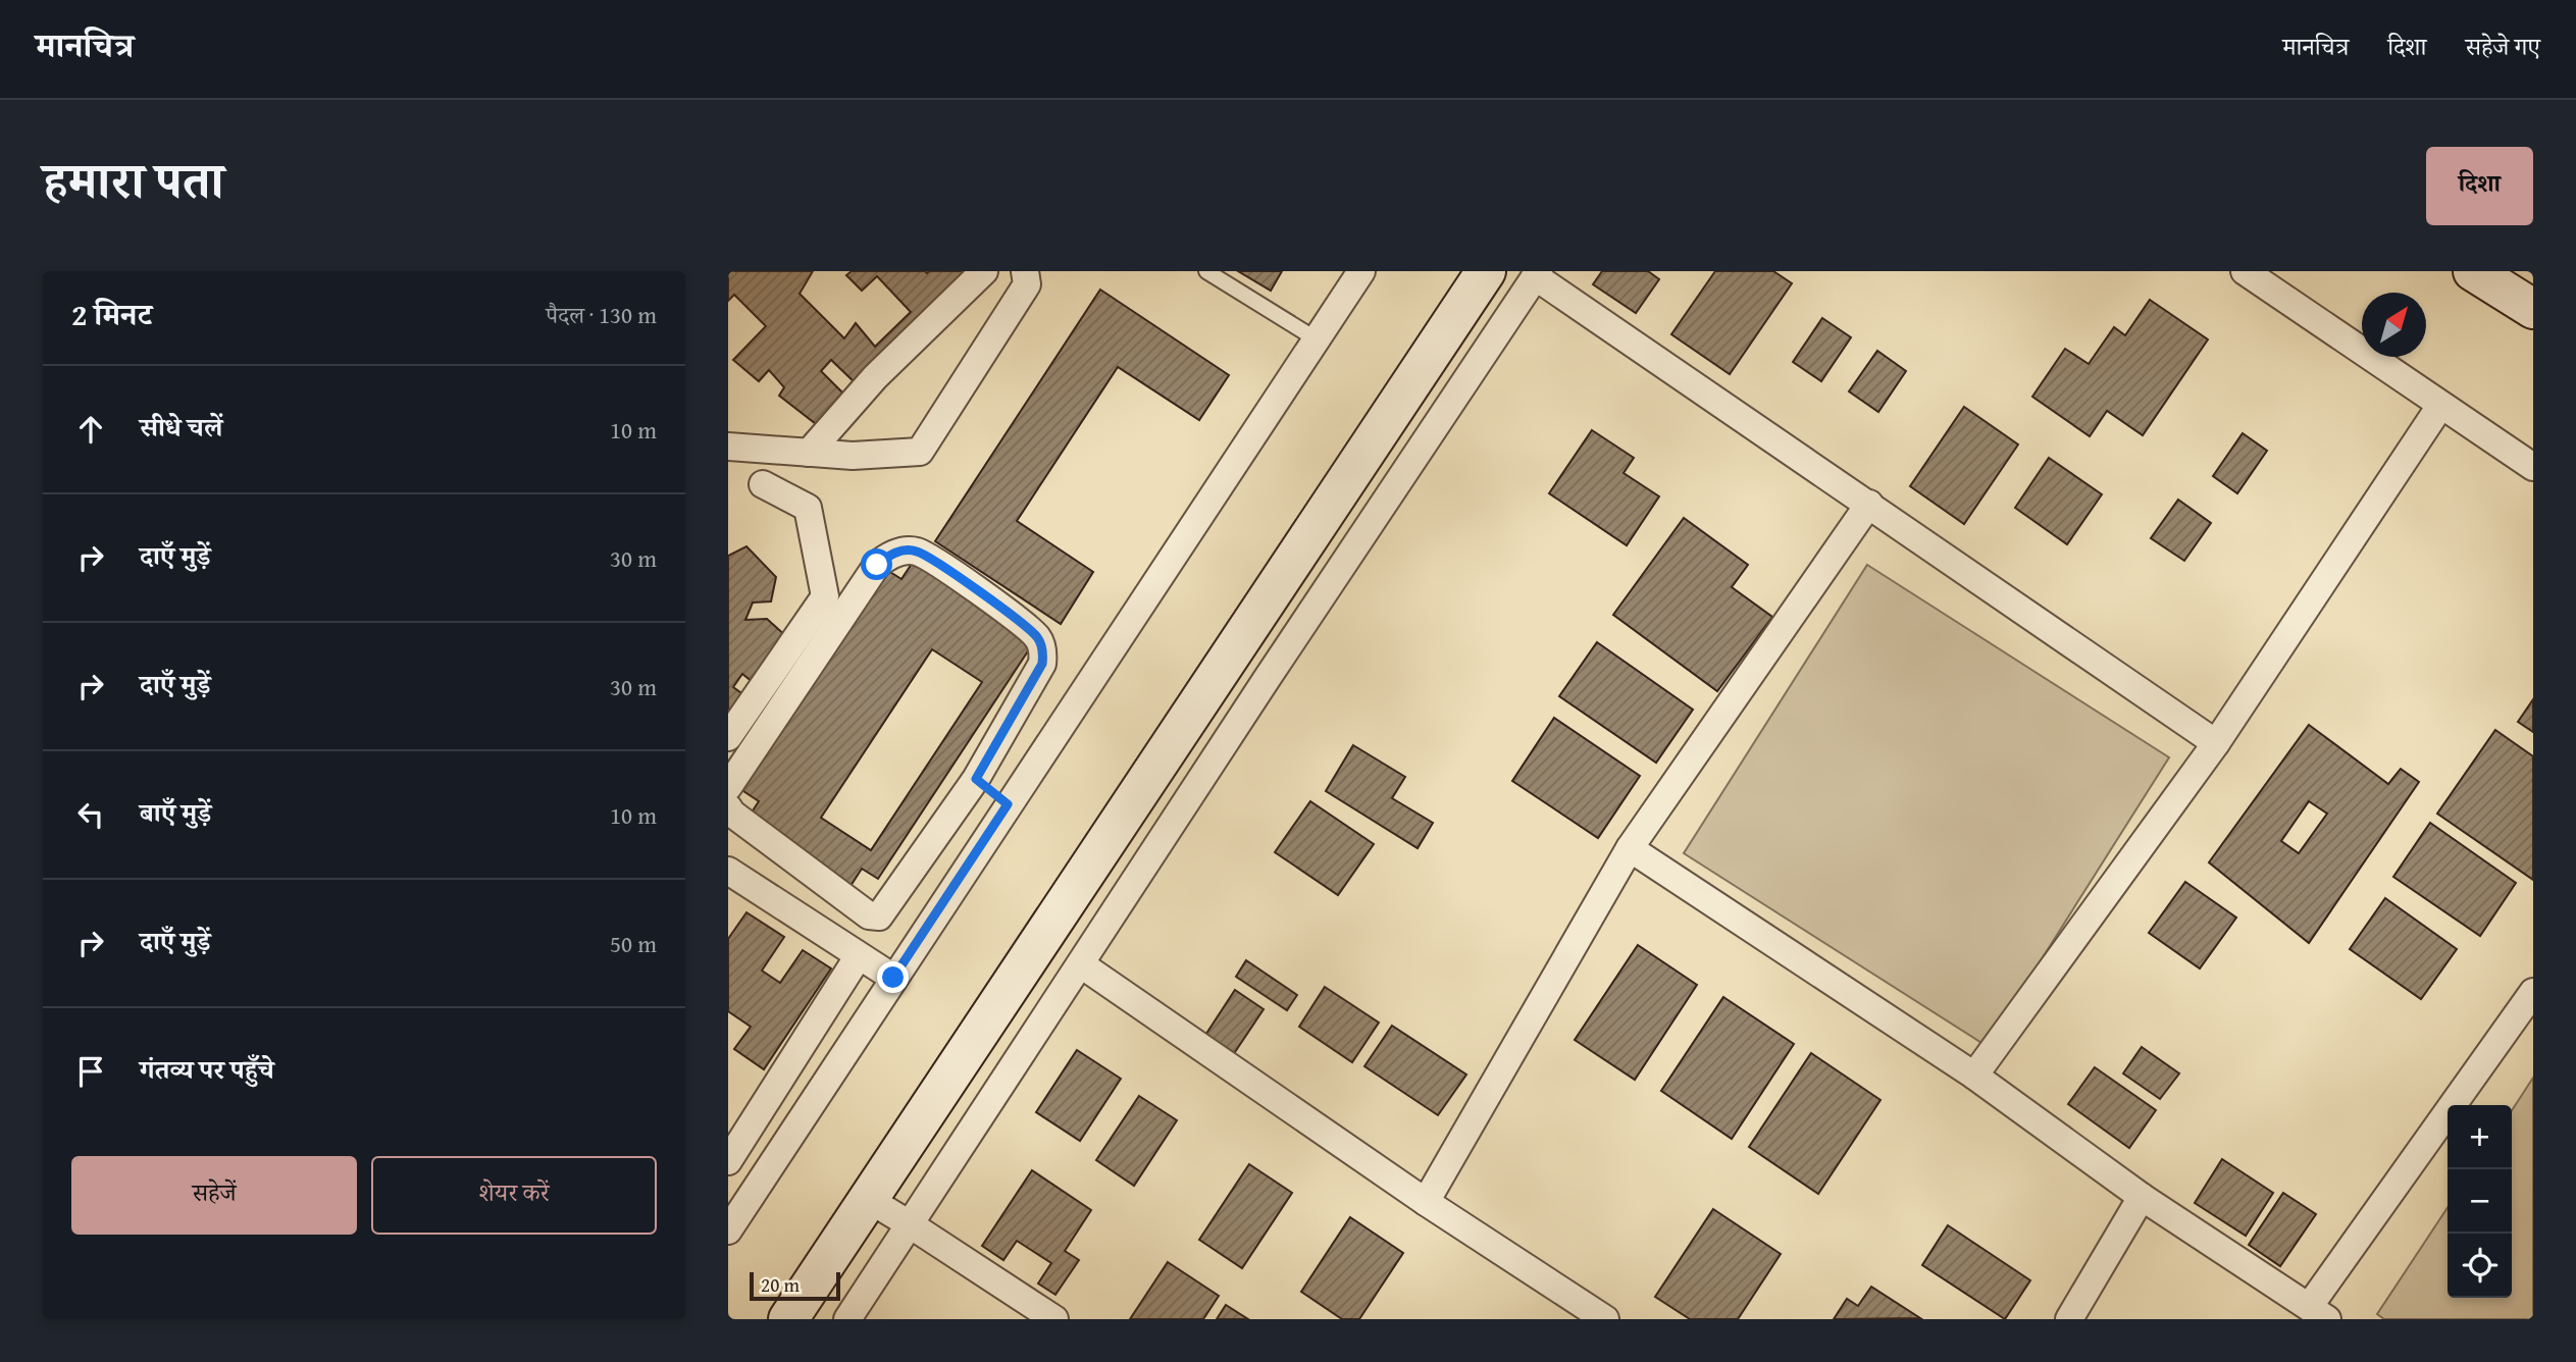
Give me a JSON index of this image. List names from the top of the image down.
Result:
{
  "scale_bar": "20 m",
  "north": "top right",
  "page": {
    "header": "मानचित्र",
    "nav": ["मानचित्र", "दिशा", "सहेजे गए"],
    "title": "हमारा पता",
    "buttons": [
      "दिशा",
      ["सहेजें", "शेयर करें"]
    ],
    "heading": ["2 मिनट", "पैदल · 130 m"],
    "list": [
      ["सीधे चलें", "10 m"],
      ["दाएँ मुड़ें", "30 m"],
      ["दाएँ मुड़ें", "30 m"],
      ["बाएँ मुड़ें", "10 m"],
      ["दाएँ मुड़ें", "50 m"],
      "गंतव्य पर पहुँचे"
    ],
    "map_buttons": ["+", "−"],
    "scale": "20 m"
  }
}
